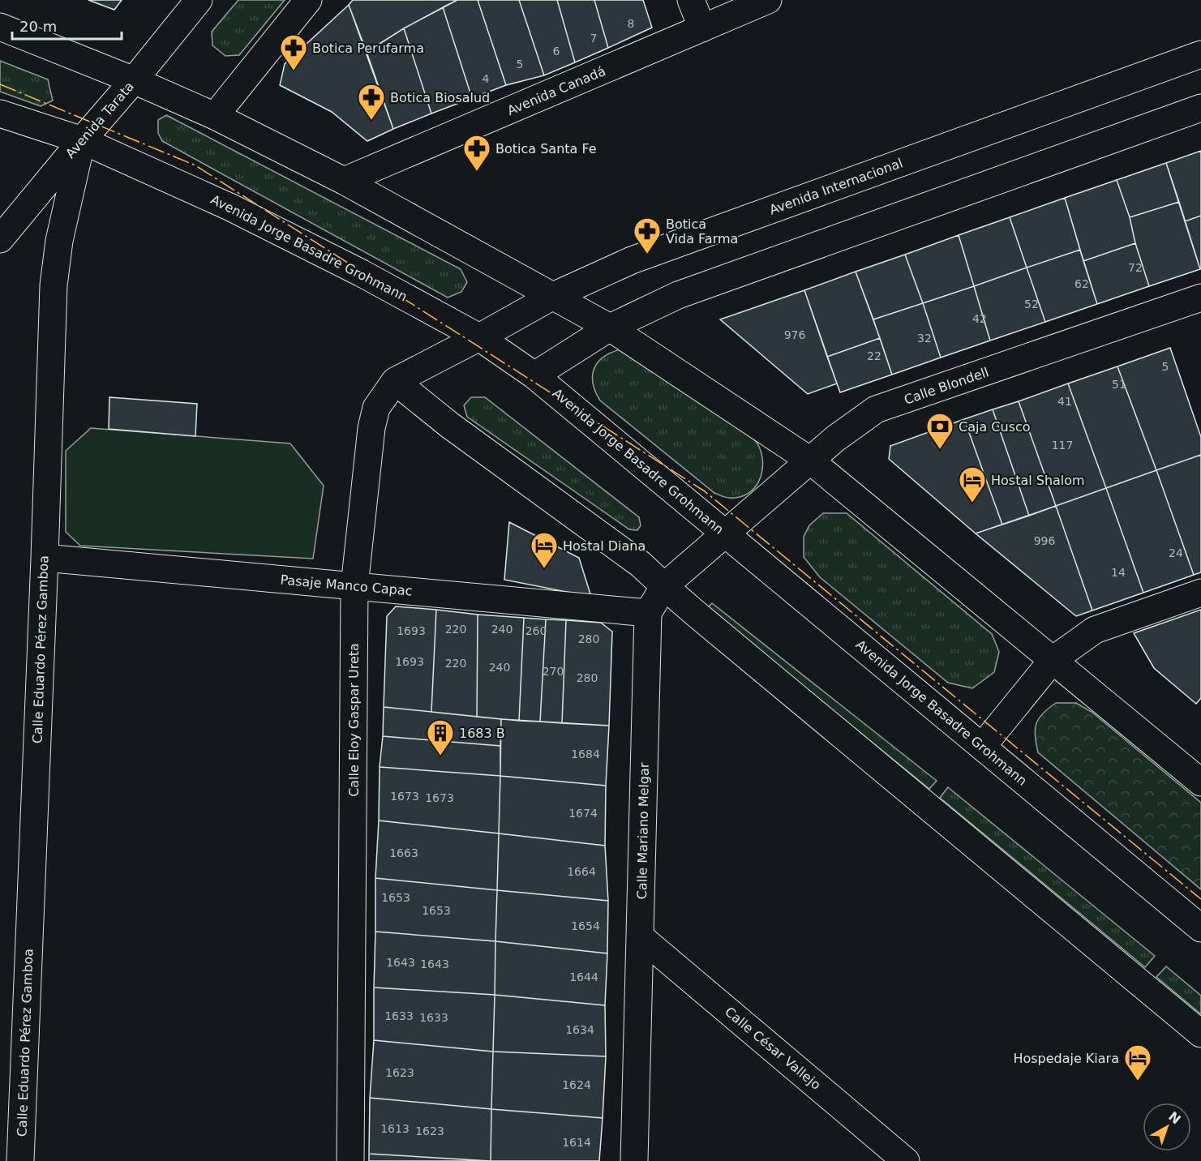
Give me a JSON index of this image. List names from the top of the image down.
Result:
{
  "streets": {
    "main road": [
      "Avenida Canadá",
      "Avenida Tarata",
      "Avenida Internacional",
      "Avenida Jorge Basadre Grohmann",
      "Calle Blondell",
      "Pasaje Manco Capac",
      "Calle Eduardo Pérez Gamboa",
      "Calle Eloy Gaspar Ureta",
      "Calle Mariano Melgar",
      "Calle César Vallejo"
    ]
  },
  "crossings": [
    ["Avenida Tarata", "Avenida Jorge Basadre Grohmann"],
    ["Avenida Tarata", "Calle Eduardo Pérez Gamboa"],
    ["Avenida Internacional", "Avenida Jorge Basadre Grohmann"],
    ["Avenida Internacional", "Calle Eloy Gaspar Ureta"],
    ["Avenida Jorge Basadre Grohmann", "Calle Blondell"],
    ["Avenida Jorge Basadre Grohmann", "Calle Eduardo Pérez Gamboa"],
    ["Avenida Jorge Basadre Grohmann", "Calle Eloy Gaspar Ureta"],
    ["Avenida Jorge Basadre Grohmann", "Calle Mariano Melgar"],
    ["Calle Blondell", "Calle Mariano Melgar"],
    ["Pasaje Manco Capac", "Calle Eduardo Pérez Gamboa"],
    ["Pasaje Manco Capac", "Calle Eloy Gaspar Ureta"],
    ["Pasaje Manco Capac", "Calle Mariano Melgar"],
    ["Calle Mariano Melgar", "Calle César Vallejo"]
  ],
  "places": {
    "pharmacy": [
      "Botica Perufarma",
      "Botica Biosalud",
      "Botica Santa Fe",
      "Botica Vida Farma"
    ],
    "bank": ["Caja Cusco"],
    "hotel": ["Hostal Shalom", "Hostal Diana", "Hospedaje Kiara"],
    "building": ["1683 B"]
  },
  "house_numbers": [
    "8",
    "7",
    "6",
    "5",
    "4",
    "72",
    "62",
    "52",
    "42",
    "976",
    "32",
    "22",
    "5",
    "51",
    "41",
    "117",
    "996",
    "24",
    "14",
    "220",
    "240",
    "1693",
    "260",
    "280",
    "1693",
    "220",
    "240",
    "270",
    "280",
    "1684",
    "1673",
    "1673",
    "1674",
    "1663",
    "1664",
    "1653",
    "1653",
    "1654",
    "1643",
    "1643",
    "1644",
    "1633",
    "1633",
    "1634",
    "1623",
    "1624",
    "1613",
    "1623",
    "1614"
  ],
  "scale_bar": "20 m",
  "north": "top right"
}
